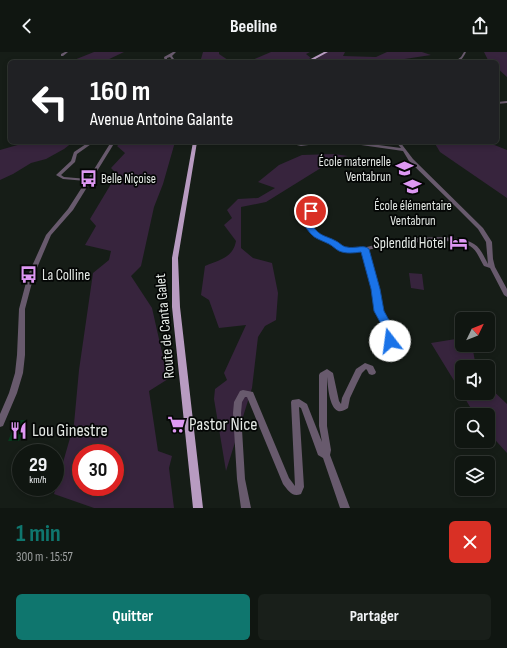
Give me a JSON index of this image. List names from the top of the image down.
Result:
{
  "streets": {
    "main road": ["Route de Canta Galet"]
  },
  "places": {
    "school or university": ["École maternelle Ventabrun", "École élémentaire Ventabrun"],
    "bus stop": ["Belle Niçoise", "La Colline"],
    "hotel": ["Splendid Hotel"],
    "supermarket": ["Pastor Nice"],
    "restaurant": ["Lou Ginestre"]
  },
  "north": "top right",
  "page": {
    "header": "Beeline",
    "turn": ["160 m", "Avenue Antoine Galante"],
    "speed": "29 km/h",
    "limit": "30",
    "heading": ["1 min", "300 m · 15:57"],
    "buttons": ["Quitter", "Partager"]
  }
}
